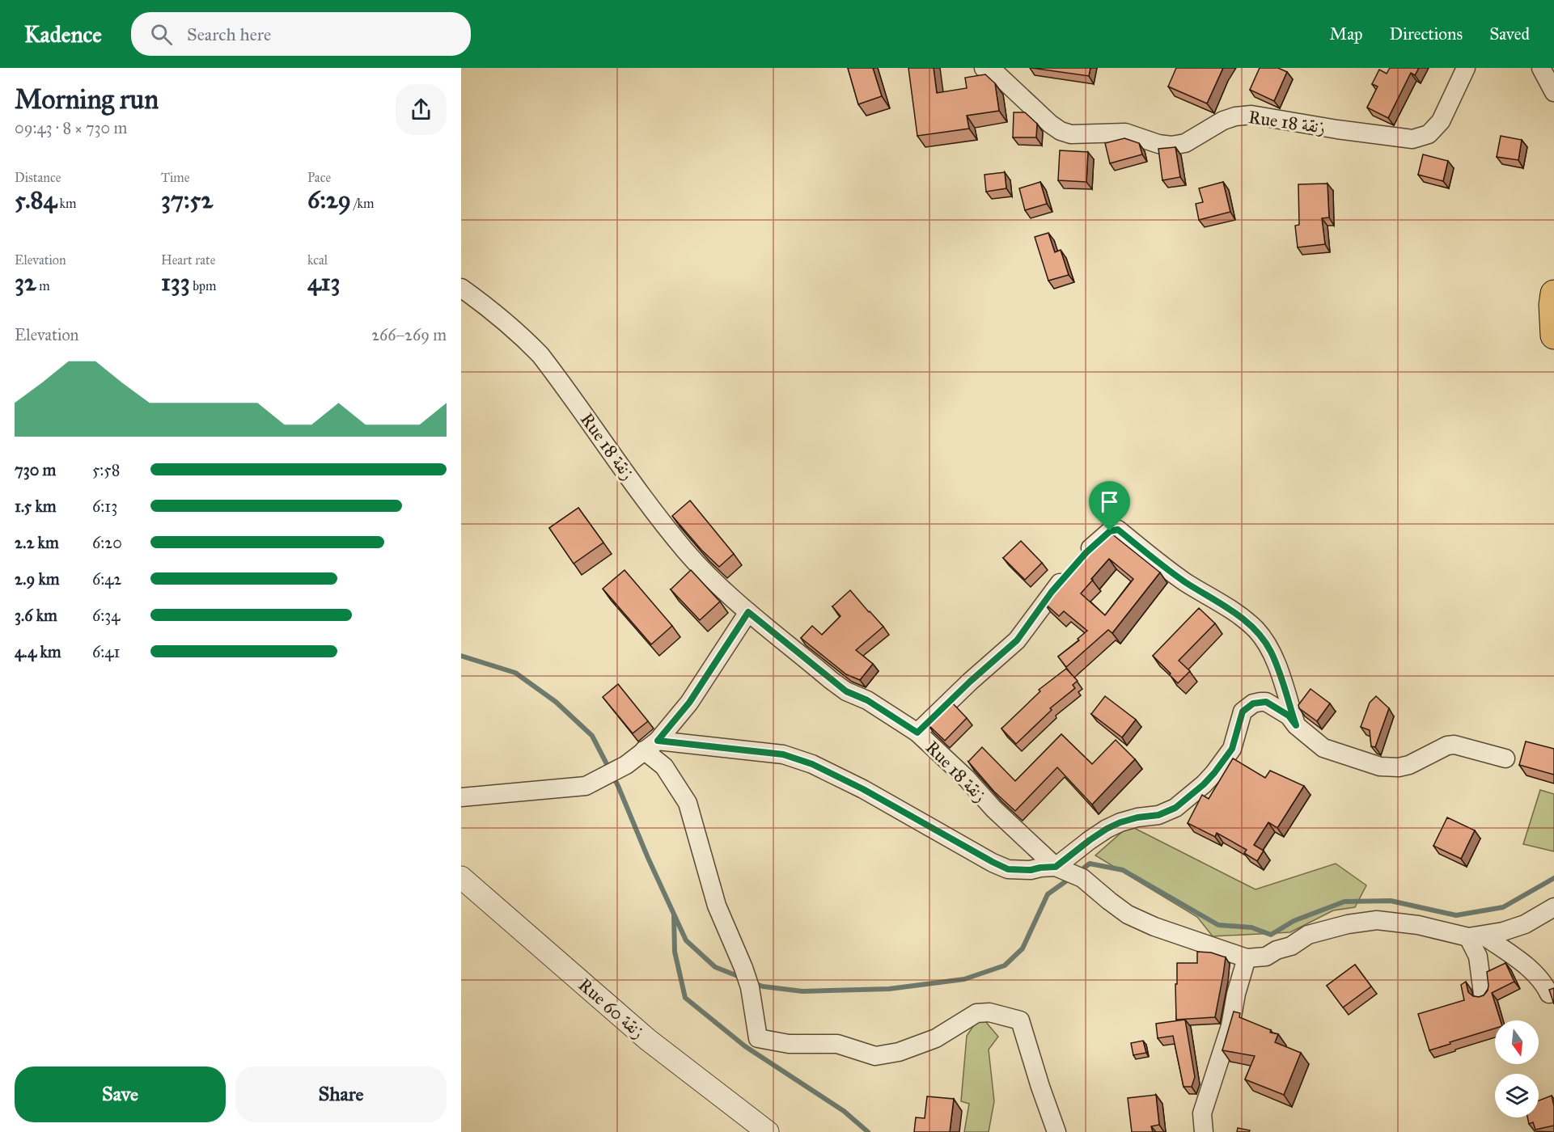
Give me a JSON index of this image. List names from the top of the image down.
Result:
{
  "streets": {
    "street": ["Rue 18 زنقة", "Rue 60 زنقة"]
  },
  "north": "bottom",
  "page": {
    "header": "Kadence",
    "search": "Search here",
    "nav": ["Map", "Directions", "Saved"],
    "heading": ["Morning run", "09:43 · 8 × 730 m"],
    "stats": [
      ["Distance", "5.84 km"],
      ["Time", "37:52"],
      ["Pace", "6:29 /km"],
      ["Elevation", "32 m"],
      ["Heart rate", "133 bpm"],
      ["kcal", "413"]
    ],
    "chart": ["Elevation", "266–269 m"],
    "list": [
      {
        "name": "730 m",
        "note": "5:58"
      },
      {
        "name": "1.5 km",
        "note": "6:13"
      },
      {
        "name": "2.2 km",
        "note": "6:20"
      },
      {
        "name": "2.9 km",
        "note": "6:42"
      },
      {
        "name": "3.6 km",
        "note": "6:34"
      },
      {
        "name": "4.4 km",
        "note": "6:41"
      }
    ],
    "buttons": ["Save", "Share"]
  }
}
